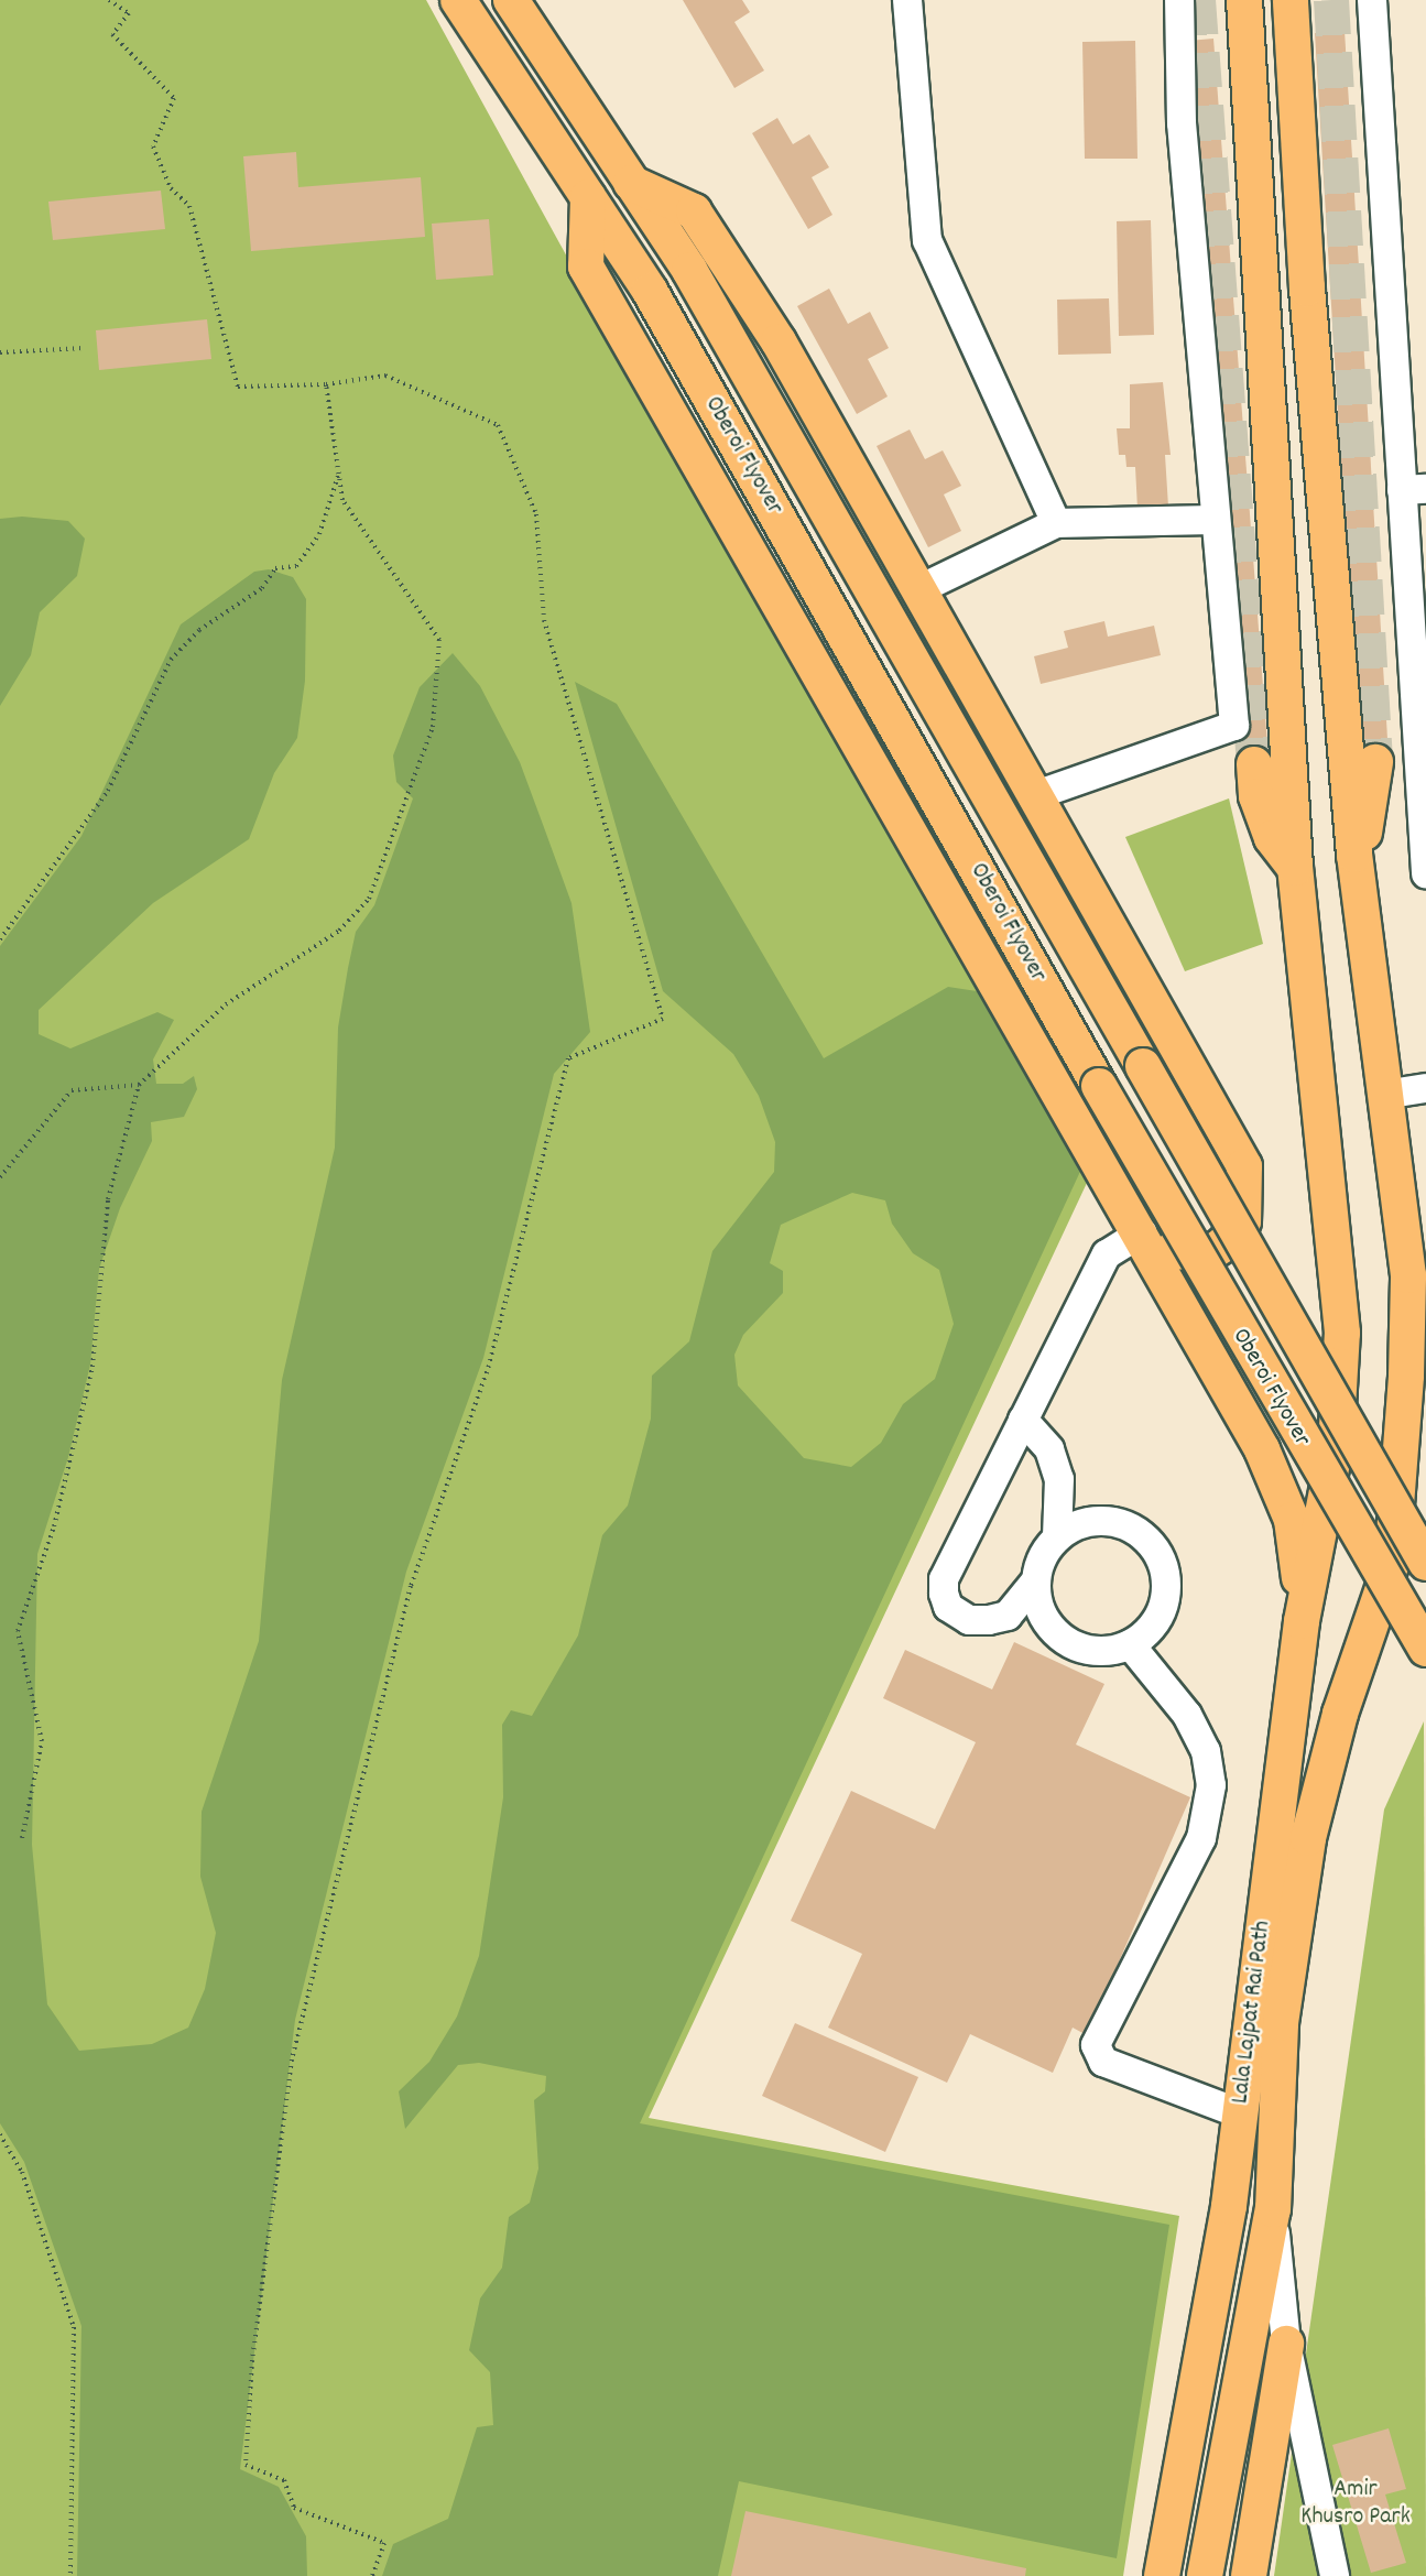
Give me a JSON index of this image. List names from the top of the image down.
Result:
{
  "streets": {
    "main road": ["Oberoi Flyover", "Lala Lajpat Rai Path"]
  },
  "parks": ["Amir Khusro Park"]
}
